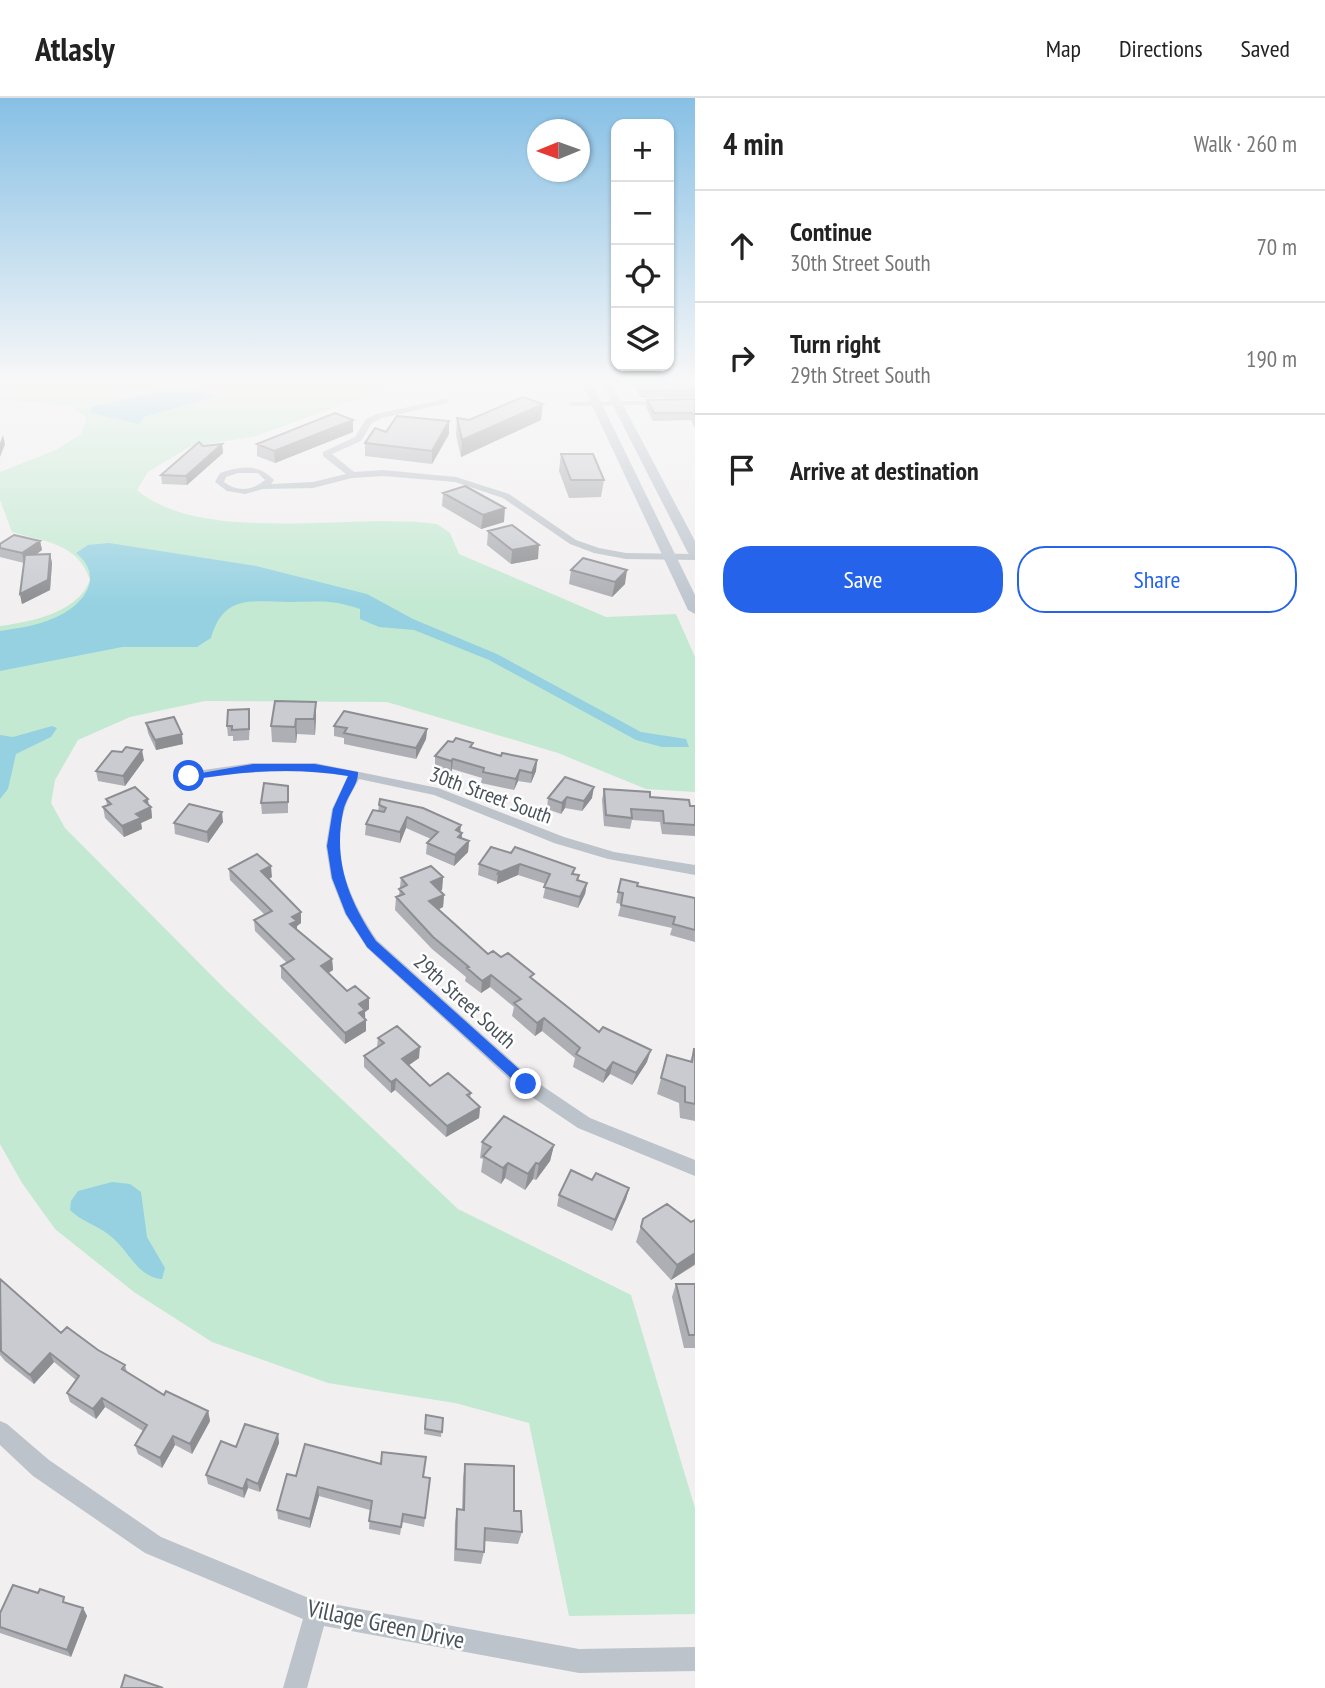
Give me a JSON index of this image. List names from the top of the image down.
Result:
{
  "streets": {
    "street": ["30th Street South", "29th Street South", "Village Green Drive"]
  },
  "crossings": [
    ["30th Street South", "29th Street South"]
  ],
  "north": "left",
  "page": {
    "header": "Atlasly",
    "nav": ["Map", "Directions", "Saved"],
    "heading": ["4 min", "Walk · 260 m"],
    "map_buttons": ["+", "−"],
    "list": [
      ["Continue", "30th Street South", "70 m"],
      ["Turn right", "29th Street South", "190 m"],
      "Arrive at destination"
    ],
    "buttons": ["Save", "Share"]
  }
}
